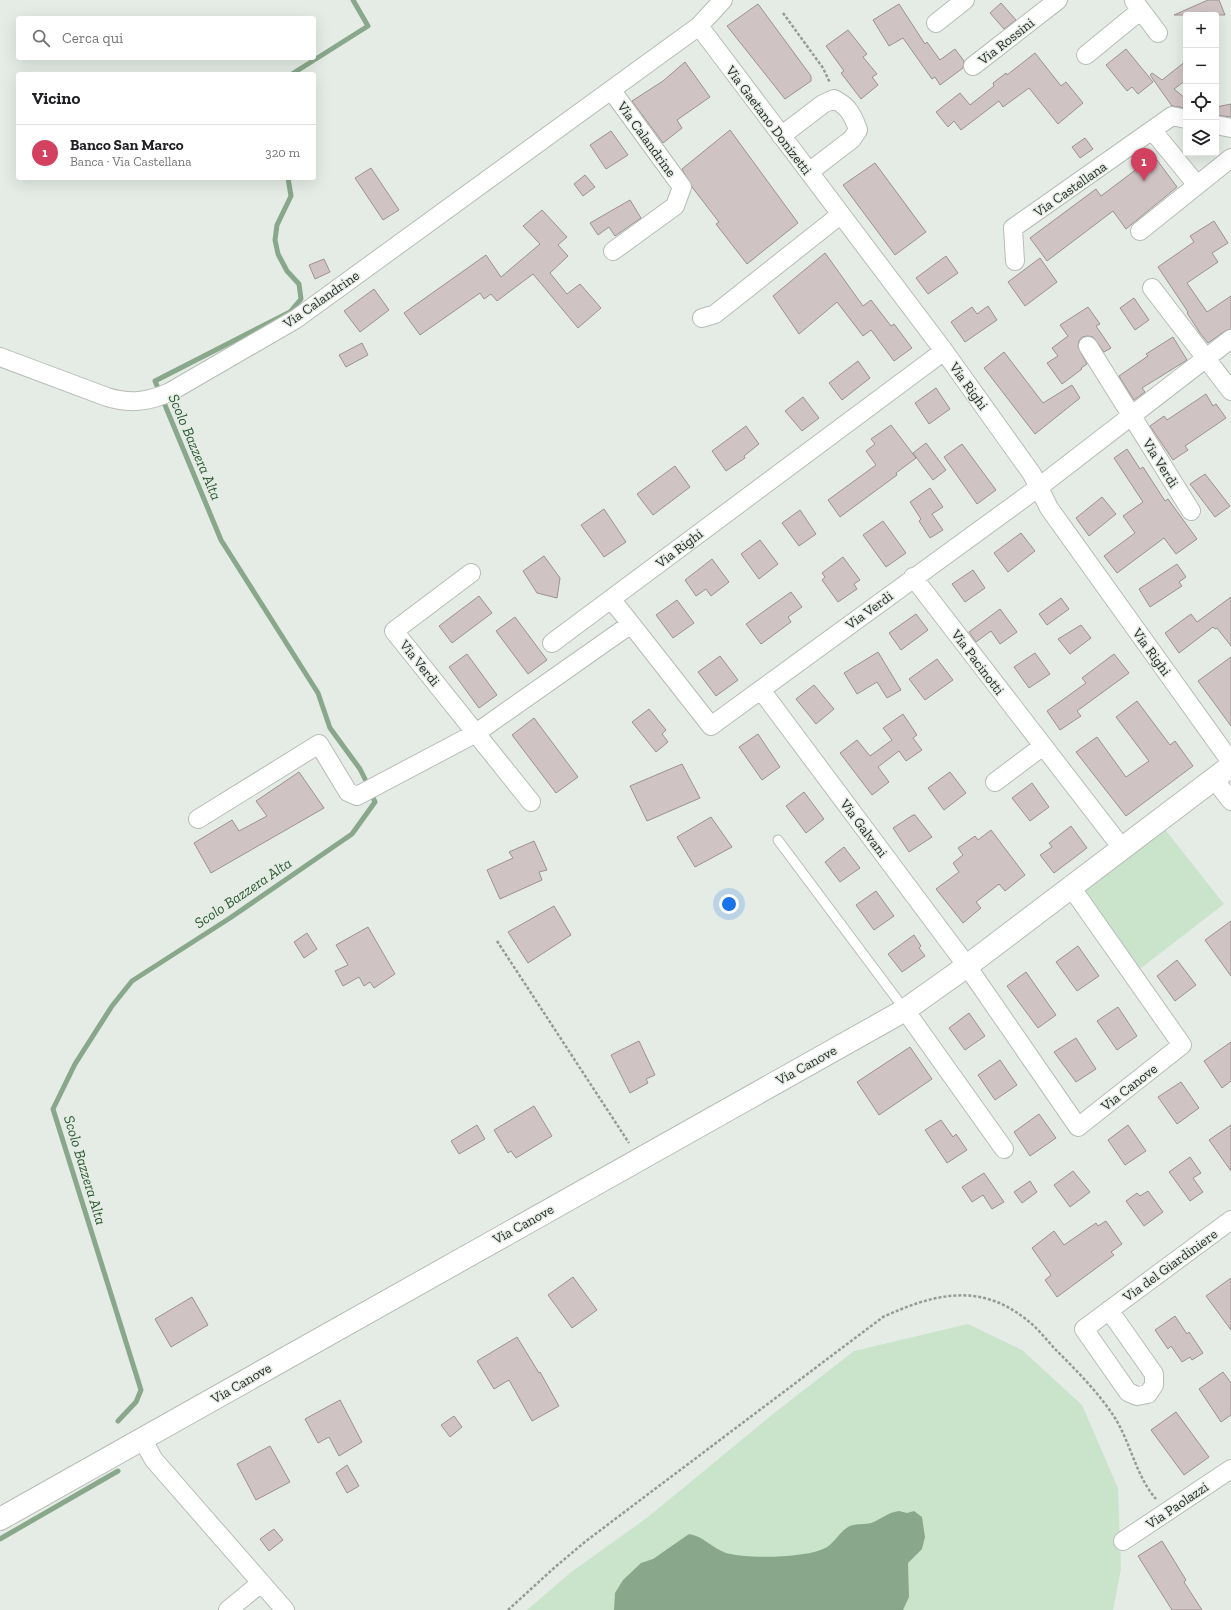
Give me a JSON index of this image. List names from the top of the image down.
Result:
{
  "streets": {
    "street": [
      "Via Rossini",
      "Via Gaetano Donizetti",
      "Via Calandrine",
      "Via Castellana",
      "Via Righi",
      "Via Verdi",
      "Via Pacinotti",
      "Via Galvani",
      "Via Canove",
      "Via del Giardiniere",
      "Via Paolazzi"
    ]
  },
  "crossings": [
    ["Via Gaetano Donizetti", "Via Calandrine"],
    ["Via Gaetano Donizetti", "Via Righi"],
    ["Via Righi", "Via Verdi"],
    ["Via Verdi", "Via Pacinotti"],
    ["Via Verdi", "Via Galvani"],
    ["Via Pacinotti", "Via Canove"],
    ["Via Galvani", "Via Canove"]
  ],
  "water": ["Scolo Bazzera Alta"],
  "page": {
    "map_buttons": ["+", "−"],
    "search": "Cerca qui",
    "heading": "Vicino",
    "list": [
      {
        "mark": "1",
        "name": "Banco San Marco",
        "note": "Banca · Via Castellana",
        "value": "320 m"
      }
    ],
    "pins": "1"
  }
}
